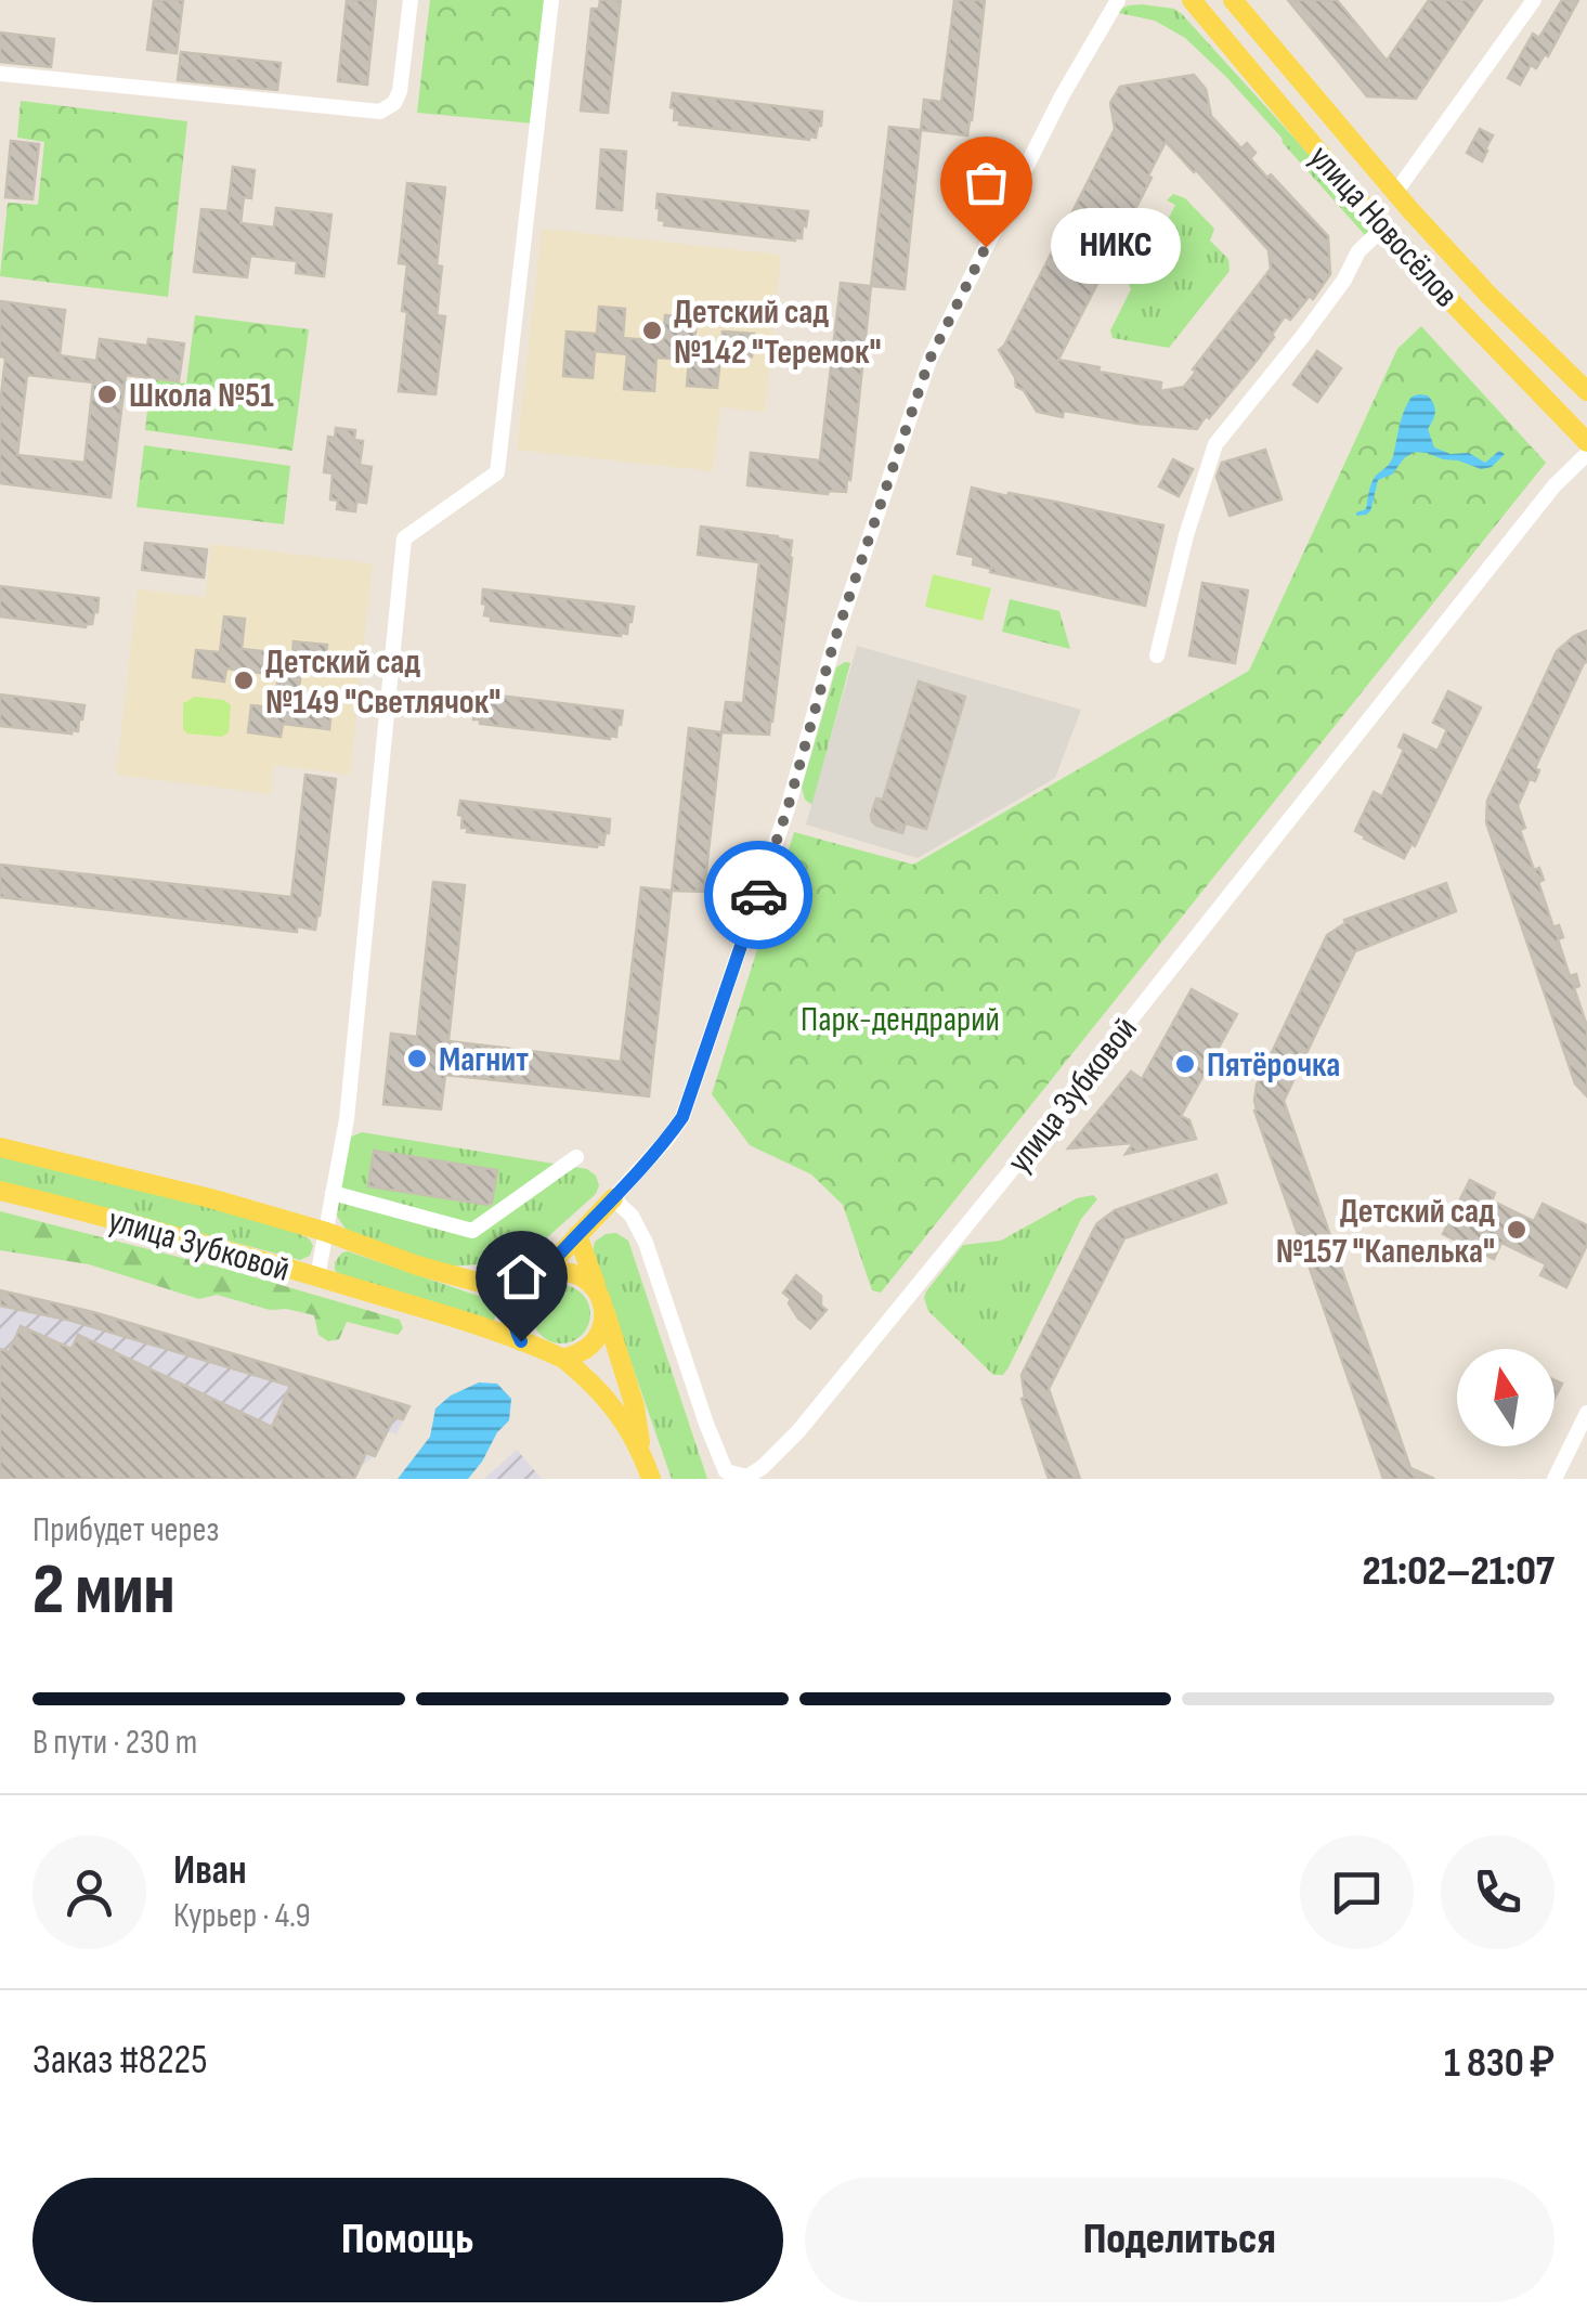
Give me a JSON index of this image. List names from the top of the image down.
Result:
{
  "streets": {
    "main road": ["улица Новосёлов", "улица Зубковой"]
  },
  "parks": ["Парк-дендрарий"],
  "places": [
    "НИКС",
    "Детский сад №142 \"Теремок\"",
    "Школа №51",
    "Детский сад №149 \"Светлячок\"",
    "Магнит",
    "Пятёрочка",
    "Детский сад №157 \"Капелька\""
  ],
  "north": "top",
  "page": {
    "bubble": "НИКС",
    "heading": ["2 мин", "Прибудет через", "21:02–21:07"],
    "panel": [
      "Иван",
      "Курьер · 4.9",
      "Заказ #8225",
      "1 830 ₽"
    ],
    "bar": "В пути · 230 m",
    "buttons": ["Помощь", "Поделиться"]
  }
}
